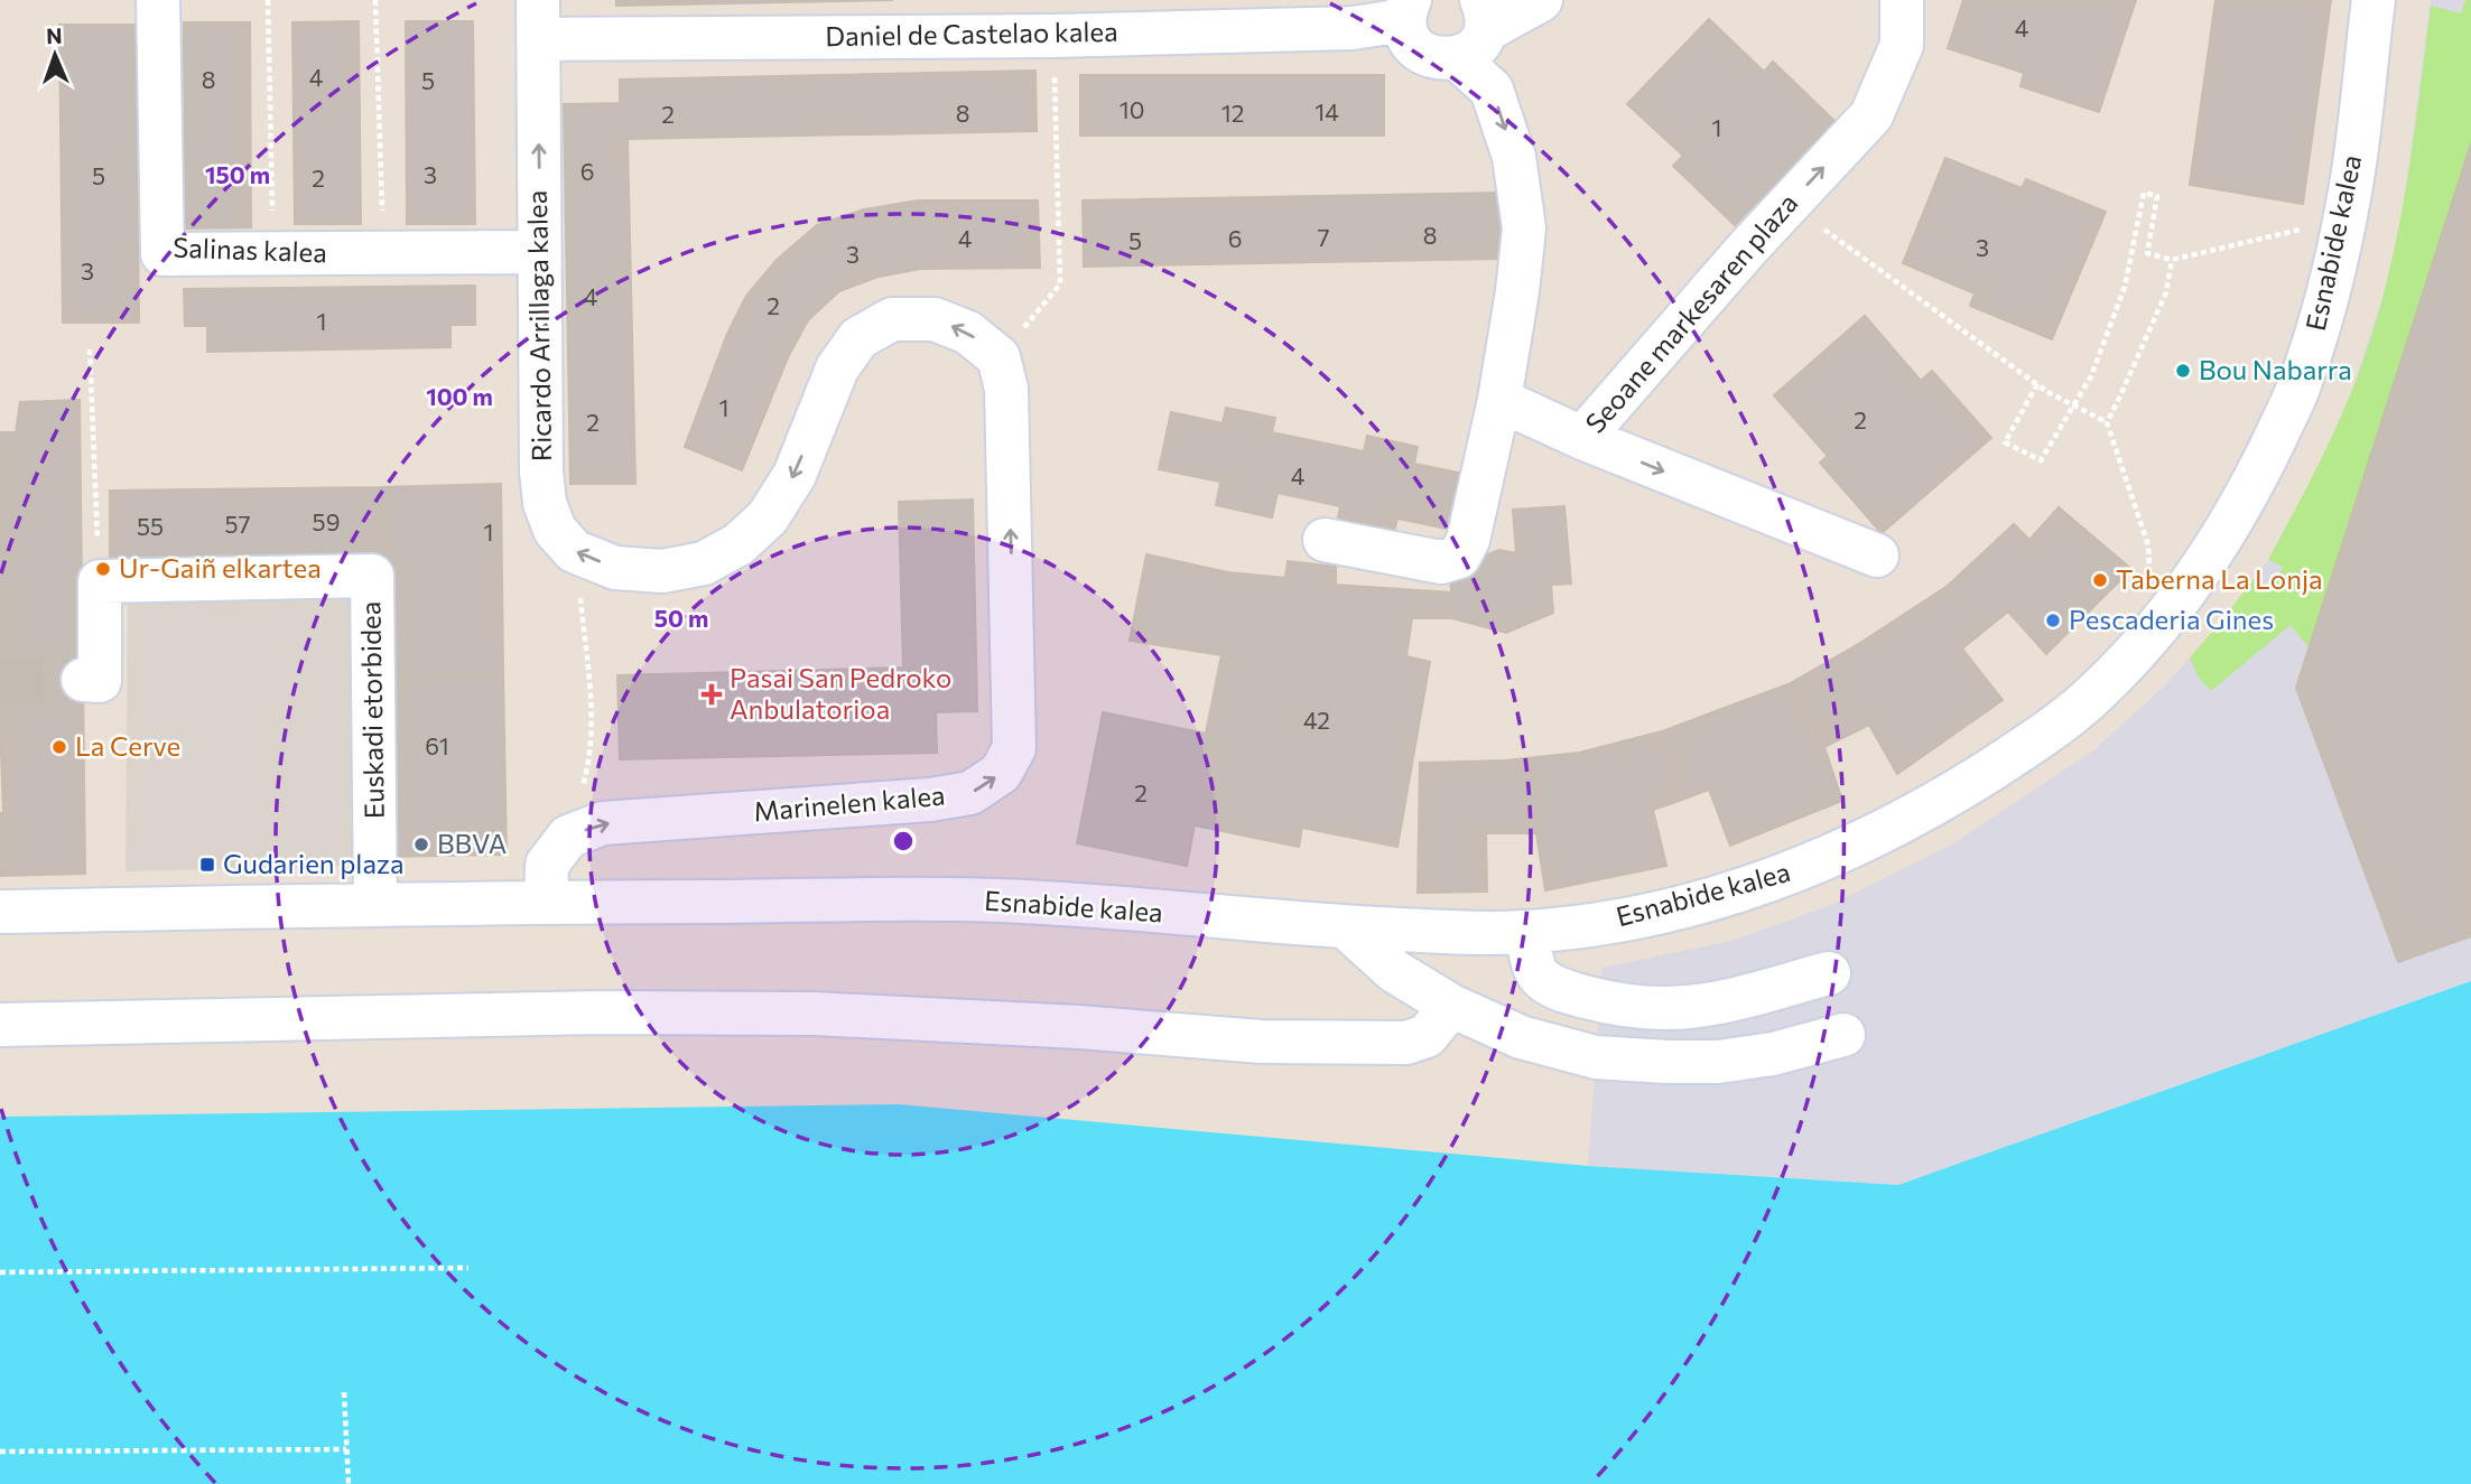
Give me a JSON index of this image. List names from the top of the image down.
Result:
{
  "streets": {
    "street": [
      "Daniel de Castelao kalea",
      "Esnabide kalea",
      "Salinas kalea",
      "Seoane markesaren plaza",
      "Ricardo Arrillaga kalea",
      "Euskadi etorbidea",
      "Marinelen kalea"
    ]
  },
  "crossings": [
    ["Daniel de Castelao kalea", "Ricardo Arrillaga kalea"],
    ["Salinas kalea", "Ricardo Arrillaga kalea"],
    ["Ricardo Arrillaga kalea", "Marinelen kalea"]
  ],
  "places": {
    "other": [
      "Bou Nabarra",
      "Ur-Gaiñ elkartea",
      "Taberna La Lonja",
      "Pescaderia Gines",
      "La Cerve",
      "BBVA"
    ],
    "health": ["Pasai San Pedroko Anbulatorioa"],
    "transit": ["Gudarien plaza"]
  },
  "house_numbers": [
    "4",
    "4",
    "8",
    "5",
    "10",
    "14",
    "8",
    "12",
    "2",
    "1",
    "6",
    "3",
    "5",
    "2",
    "8",
    "7",
    "4",
    "6",
    "5",
    "3",
    "3",
    "3",
    "4",
    "2",
    "1",
    "1",
    "2",
    "2",
    "4",
    "59",
    "57",
    "55",
    "1",
    "42",
    "61",
    "2"
  ],
  "north": "top",
  "rings": ["150 m", "100 m", "50 m"]
}
